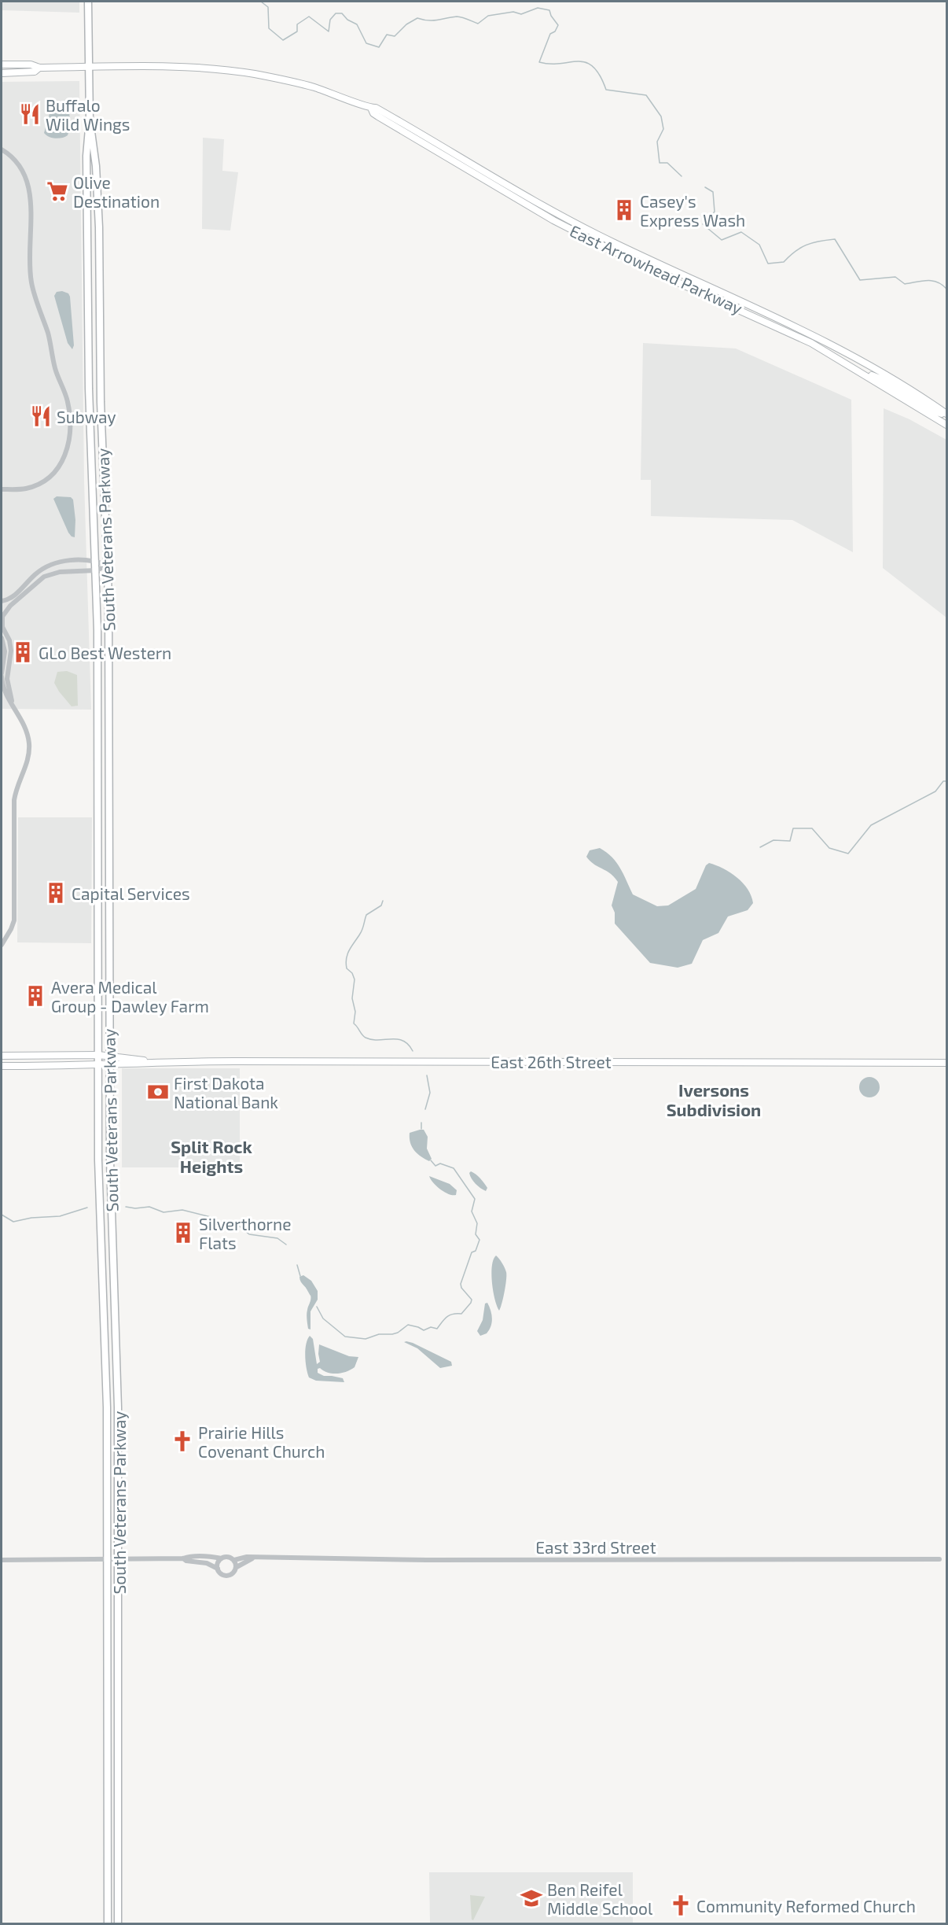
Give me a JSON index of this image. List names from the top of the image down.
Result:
{
  "streets": {
    "highway": ["South Veterans Parkway"],
    "main road": ["East Arrowhead Parkway", "East 26th Street"],
    "street": ["East 33rd Street"]
  },
  "crossings": [
    ["East Arrowhead Parkway", "South Veterans Parkway"],
    ["South Veterans Parkway", "East 26th Street"],
    ["South Veterans Parkway", "East 33rd Street"]
  ],
  "districts": ["Iversons Subdivision", "Split Rock Heights"],
  "places": {
    "restaurant": ["Buffalo Wild Wings", "Subway"],
    "supermarket": ["Olive Destination"],
    "building": [
      "Casey's Express Wash",
      "GLo Best Western",
      "Capital Services",
      "Avera Medical Group - Dawley Farm",
      "Silverthorne Flats"
    ],
    "bank": ["First Dakota National Bank"],
    "church": ["Prairie Hills Covenant Church", "Community Reformed Church"],
    "school or university": ["Ben Reifel Middle School"]
  }
}
